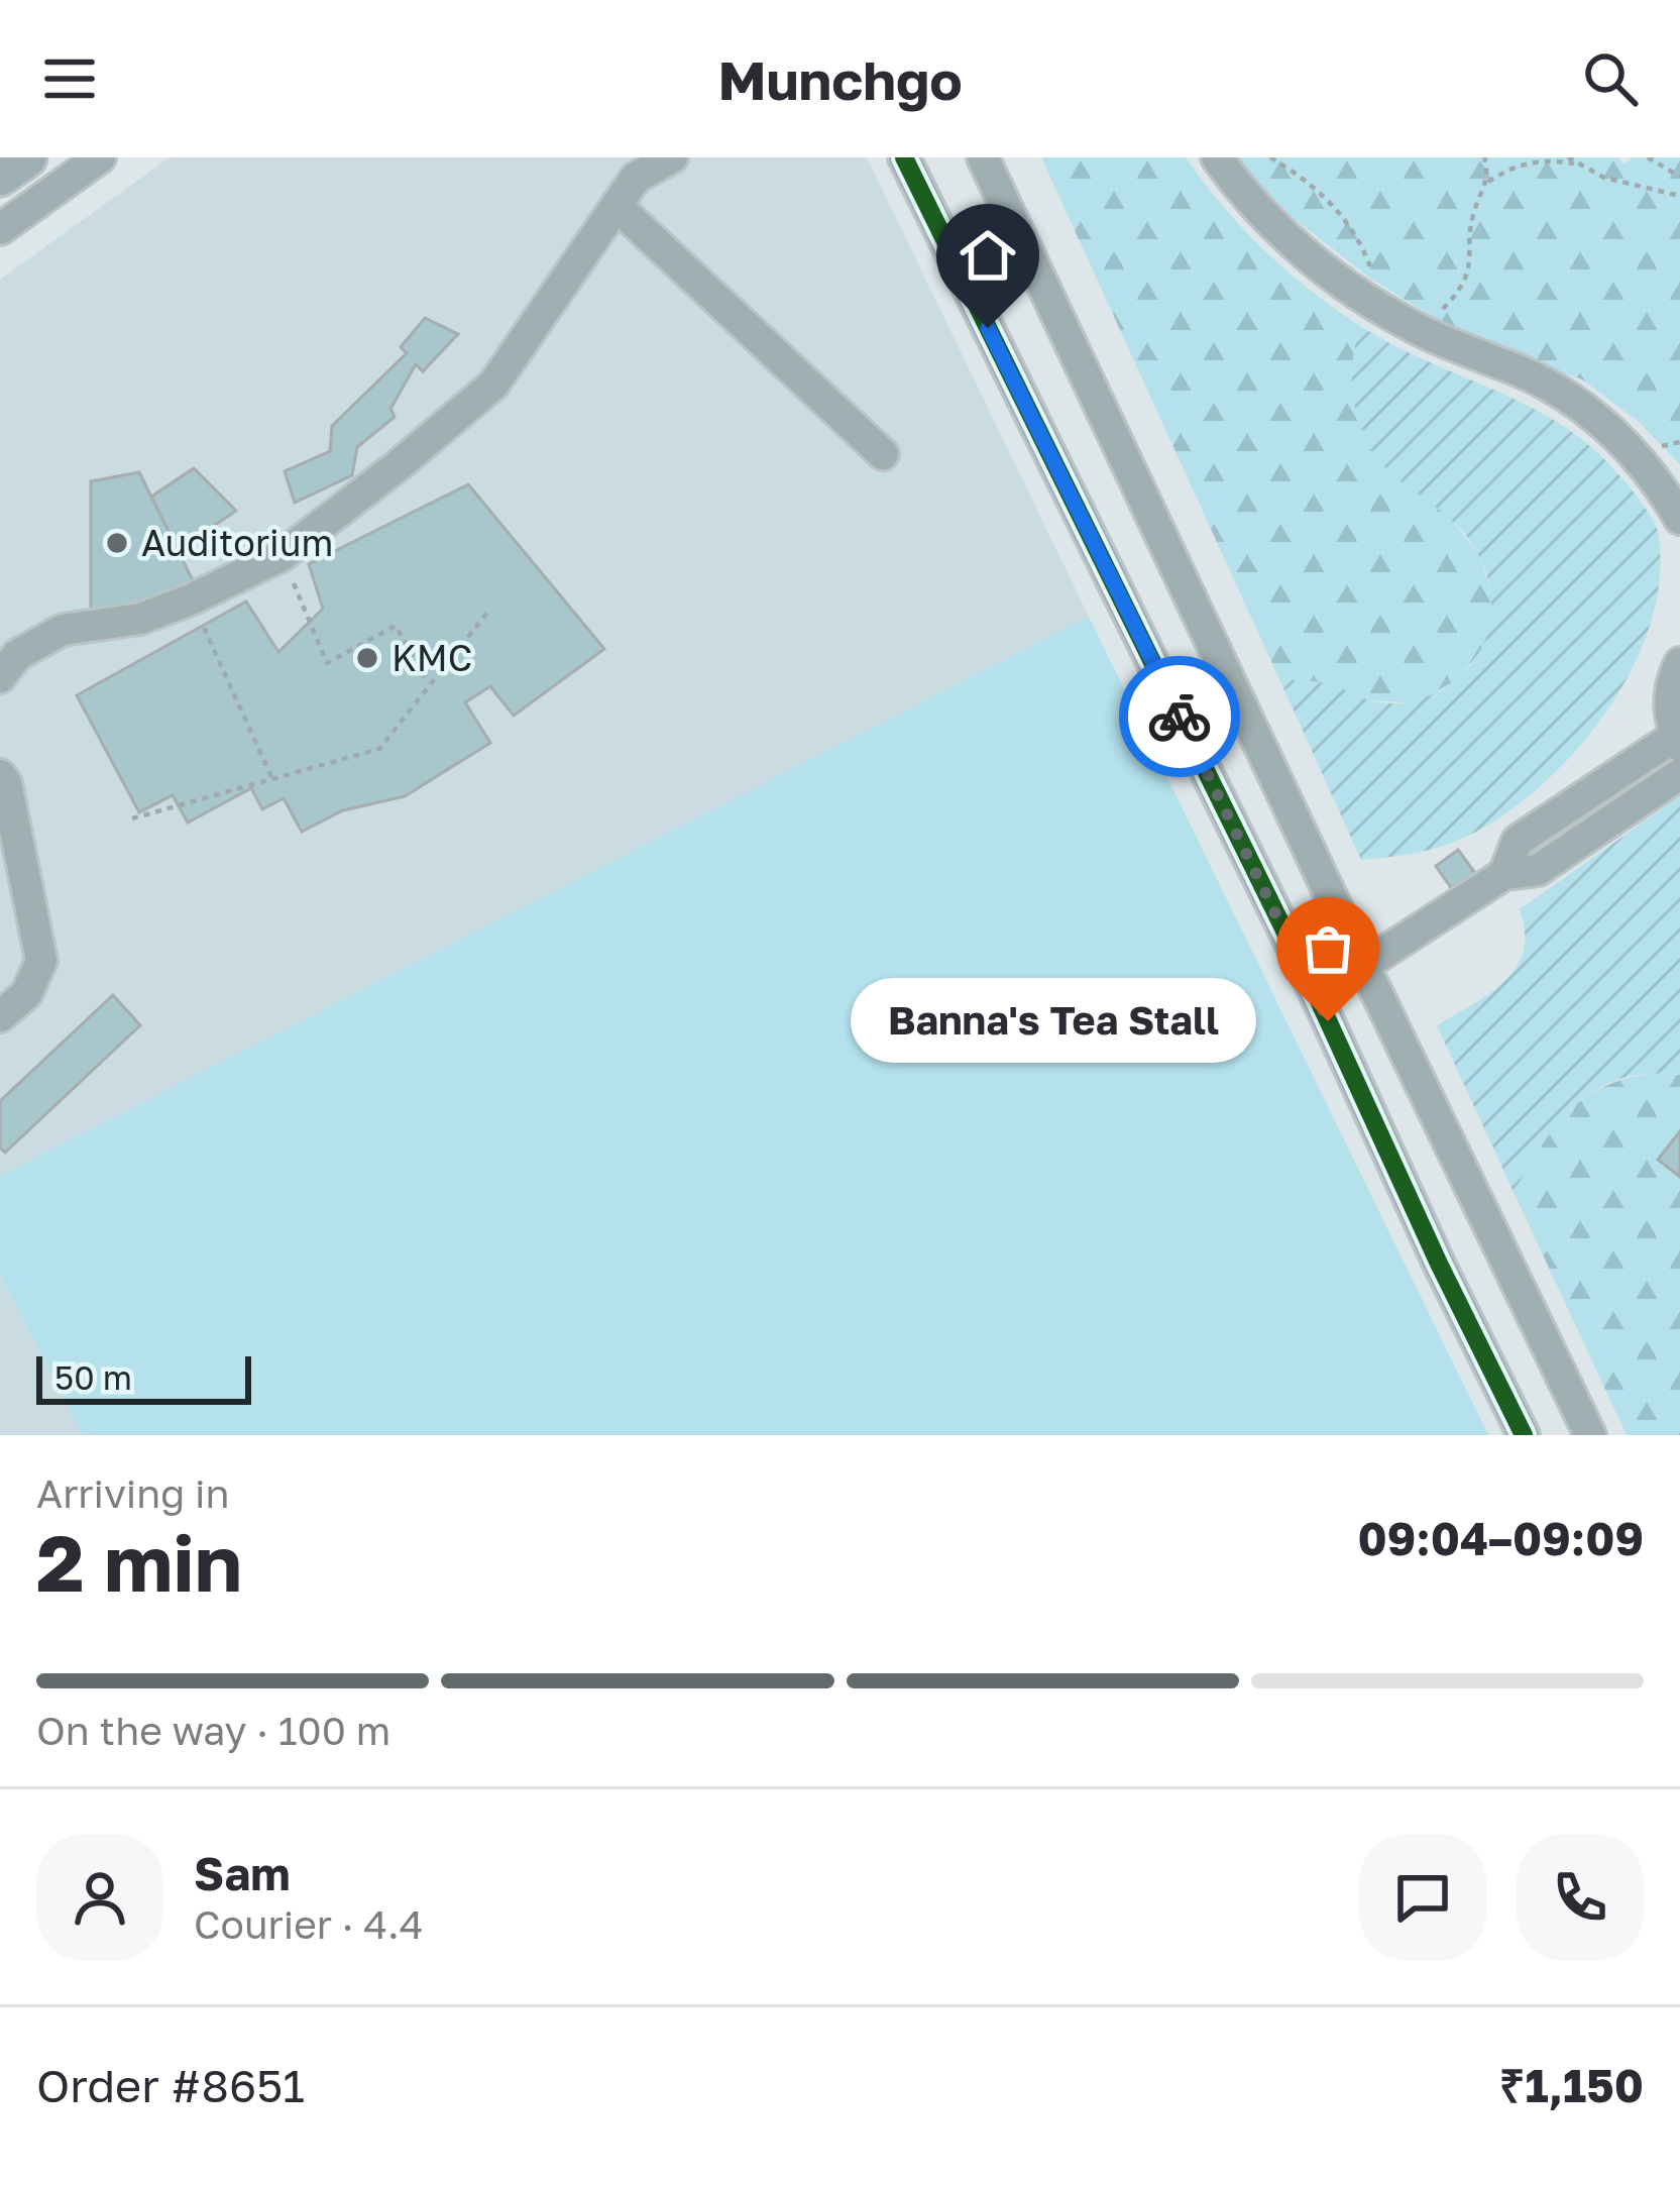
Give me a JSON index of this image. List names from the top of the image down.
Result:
{
  "places": ["Auditorium", "KMC", "Banna's Tea Stall"],
  "scale_bar": "50 m",
  "page": {
    "header": "Munchgo",
    "bubble": "Banna's Tea Stall",
    "scale": "50 m",
    "heading": ["2 min", "Arriving in", "09:04–09:09"],
    "panel": [
      "Sam",
      "Courier · 4.4",
      "Order #8651",
      "₹1,150"
    ],
    "bar": "On the way · 100 m"
  }
}
